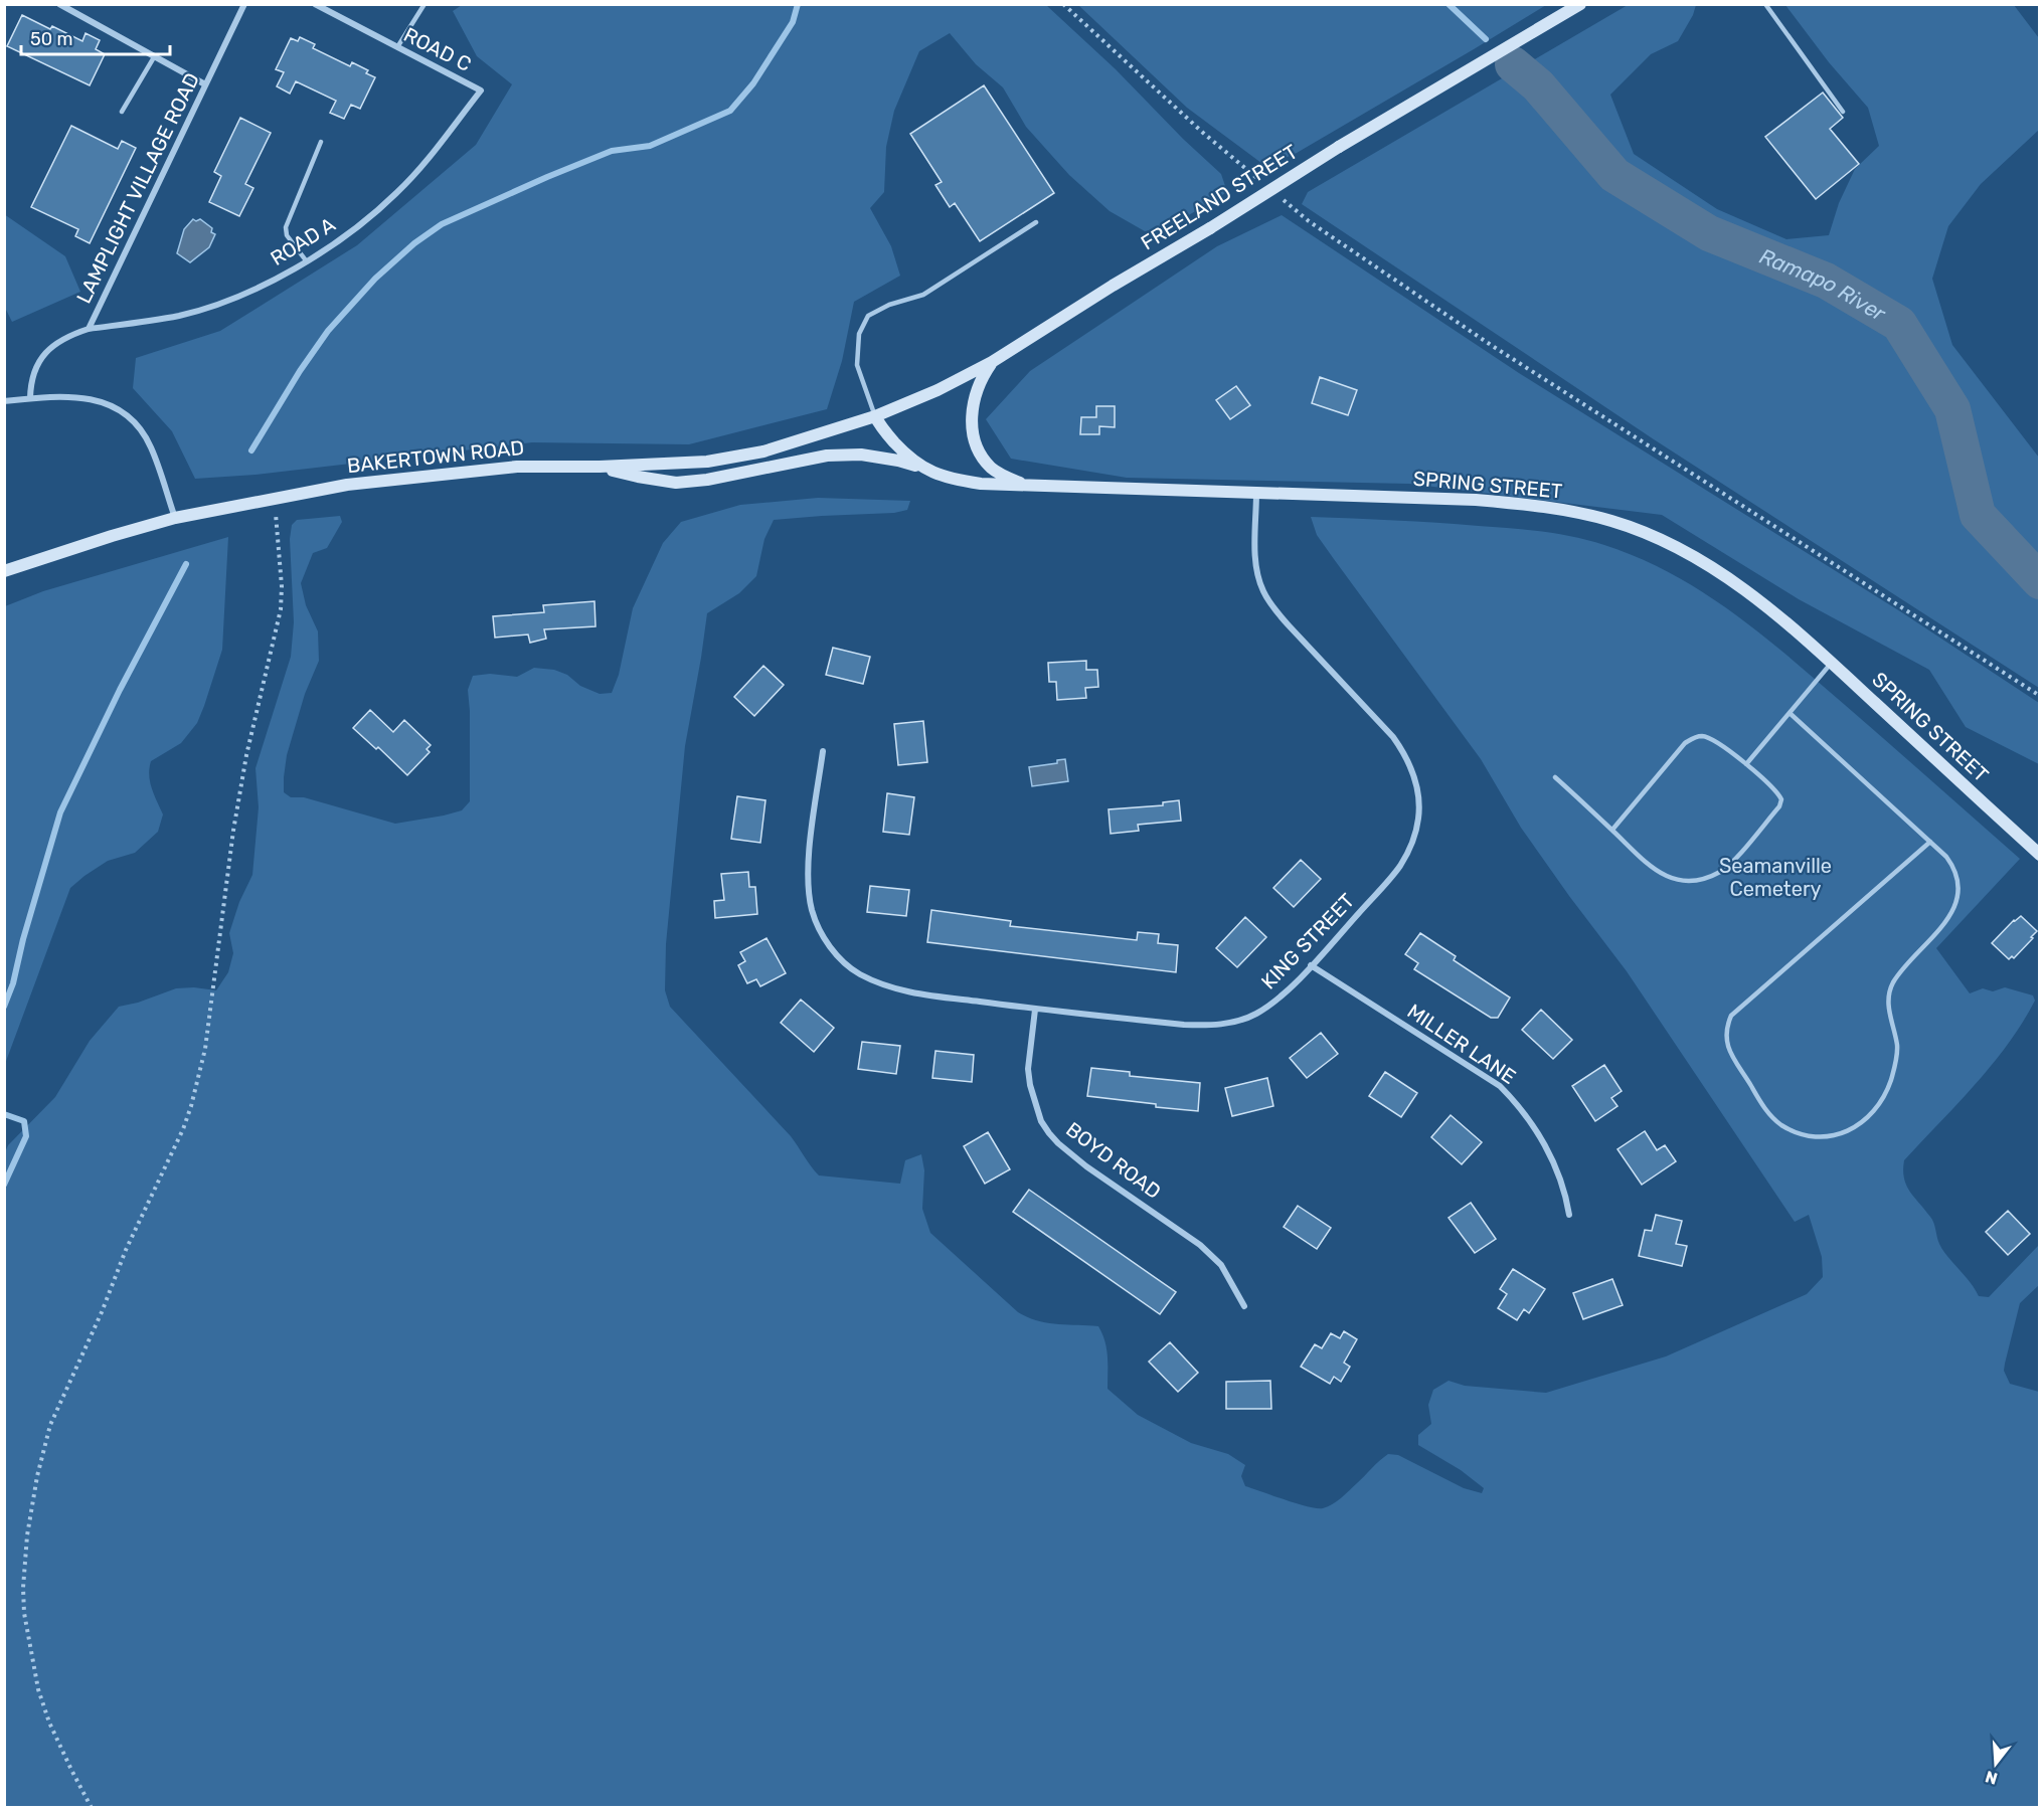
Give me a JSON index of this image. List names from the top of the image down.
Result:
{
  "streets": {
    "street": [
      "ROAD C",
      "LAMPLIGHT VILLAGE ROAD",
      "FREELAND STREET",
      "ROAD A",
      "BAKERTOWN ROAD",
      "SPRING STREET",
      "KING STREET",
      "MILLER LANE",
      "BOYD ROAD"
    ]
  },
  "crossings": [
    ["ROAD C", "ROAD A"],
    ["LAMPLIGHT VILLAGE ROAD", "ROAD A"],
    ["FREELAND STREET", "BAKERTOWN ROAD"],
    ["FREELAND STREET", "SPRING STREET"],
    ["BAKERTOWN ROAD", "SPRING STREET"],
    ["SPRING STREET", "KING STREET"],
    ["KING STREET", "MILLER LANE"],
    ["KING STREET", "BOYD ROAD"]
  ],
  "water": ["Ramapo River"],
  "parks": ["Seamanville Cemetery"],
  "scale_bar": "50 m",
  "north": "bottom"
}
